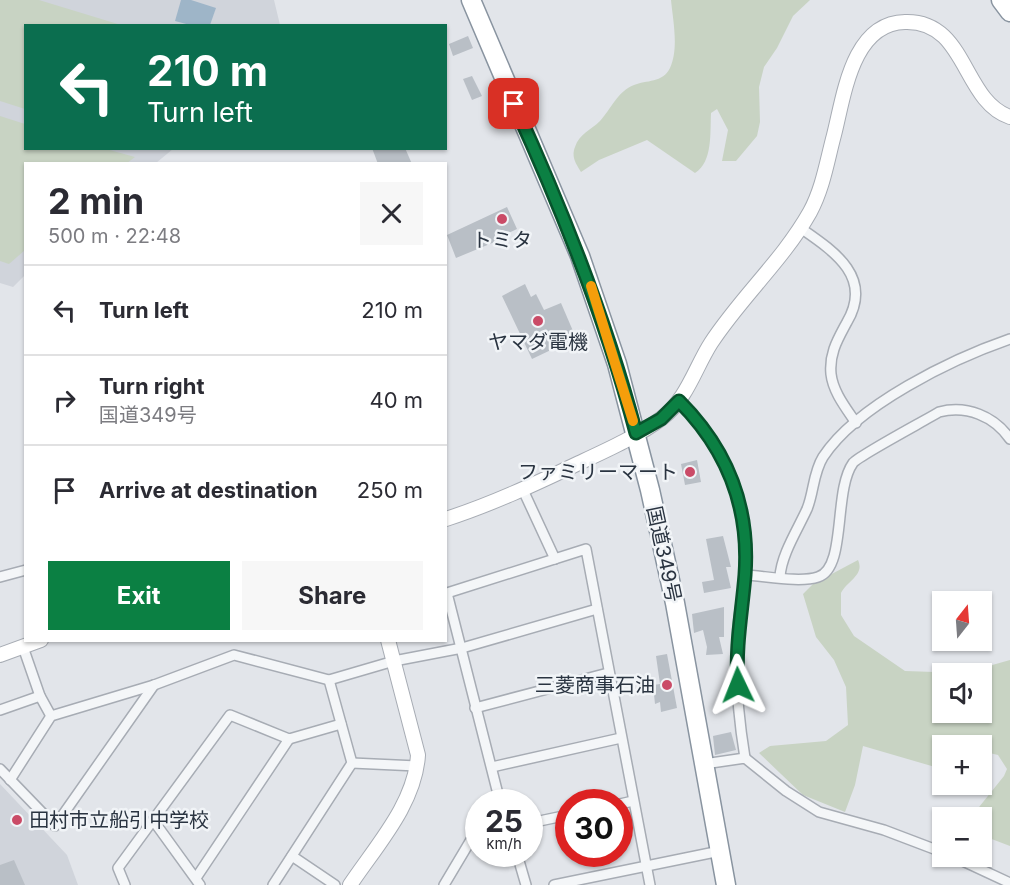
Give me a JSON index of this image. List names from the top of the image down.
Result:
{
  "streets": {
    "highway": ["国道349号"]
  },
  "places": [
    "トミタ",
    "ヤマダ電機",
    "ファミリーマート",
    "三菱商事石油",
    "田村市立船引中学校"
  ],
  "north": "top",
  "page": {
    "turn": ["210 m", "Turn left"],
    "heading": ["2 min", "500 m · 22:48"],
    "list": [
      {
        "name": "Turn left",
        "value": "210 m"
      },
      {
        "name": "Turn right",
        "note": "国道349号",
        "value": "40 m"
      },
      {
        "name": "Arrive at destination",
        "value": "250 m"
      }
    ],
    "buttons": ["Exit", "Share"],
    "map_buttons": ["+", "−"],
    "speed": "25 km/h",
    "limit": "30"
  }
}
